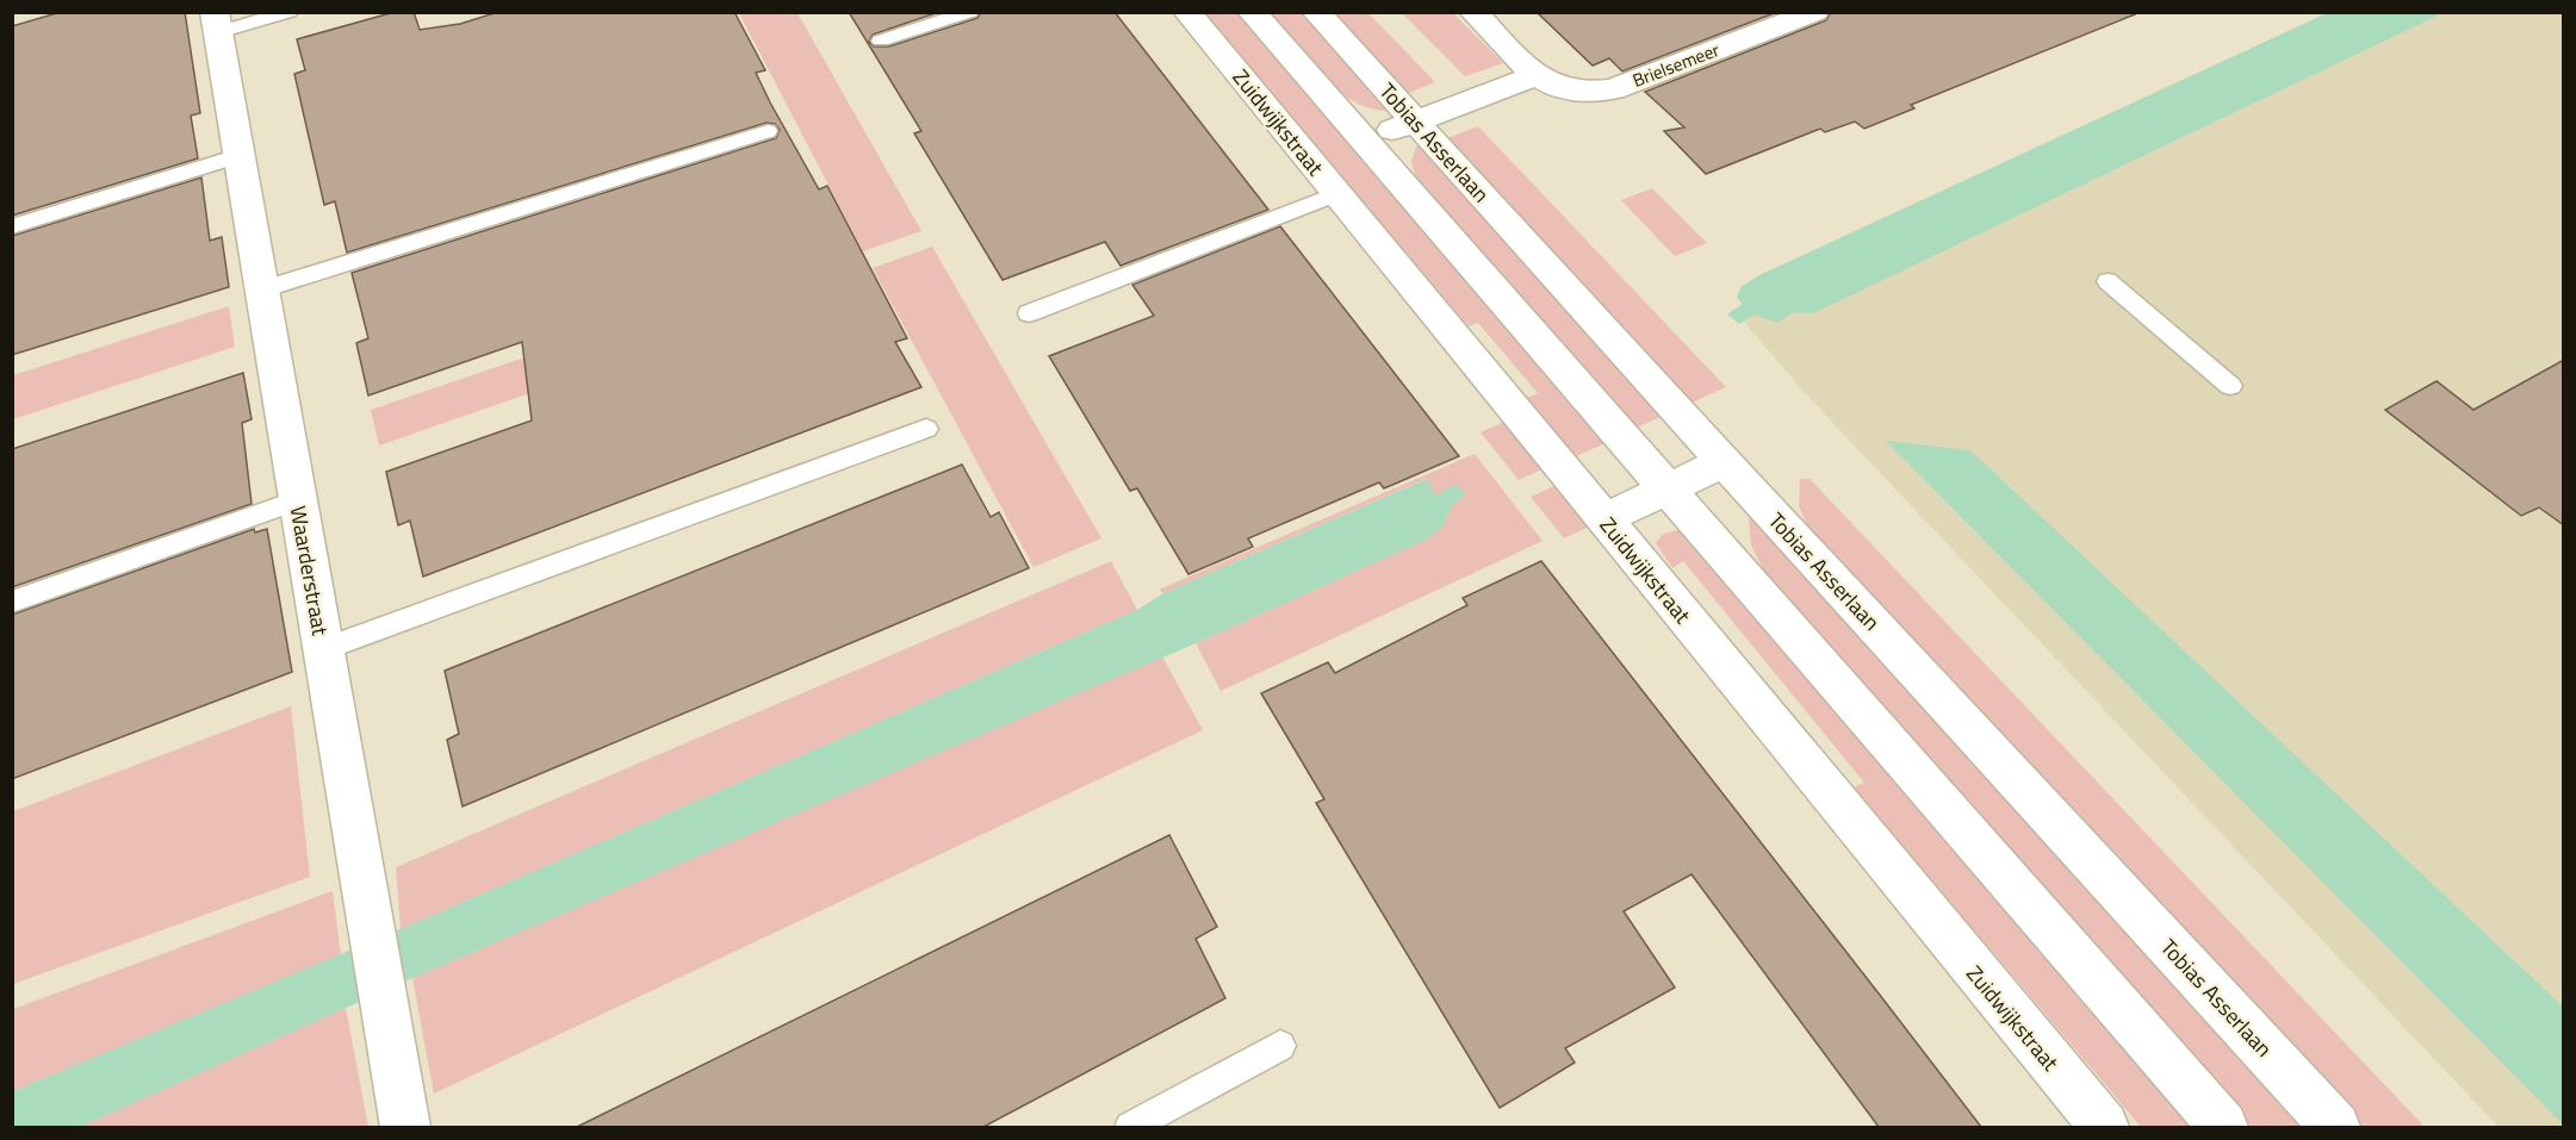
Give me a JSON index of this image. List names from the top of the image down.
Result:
{
  "streets": {
    "street": [
      "Brielsemeer",
      "Zuidwijkstraat",
      "Tobias Asserlaan",
      "Waarderstraat"
    ]
  }
}
